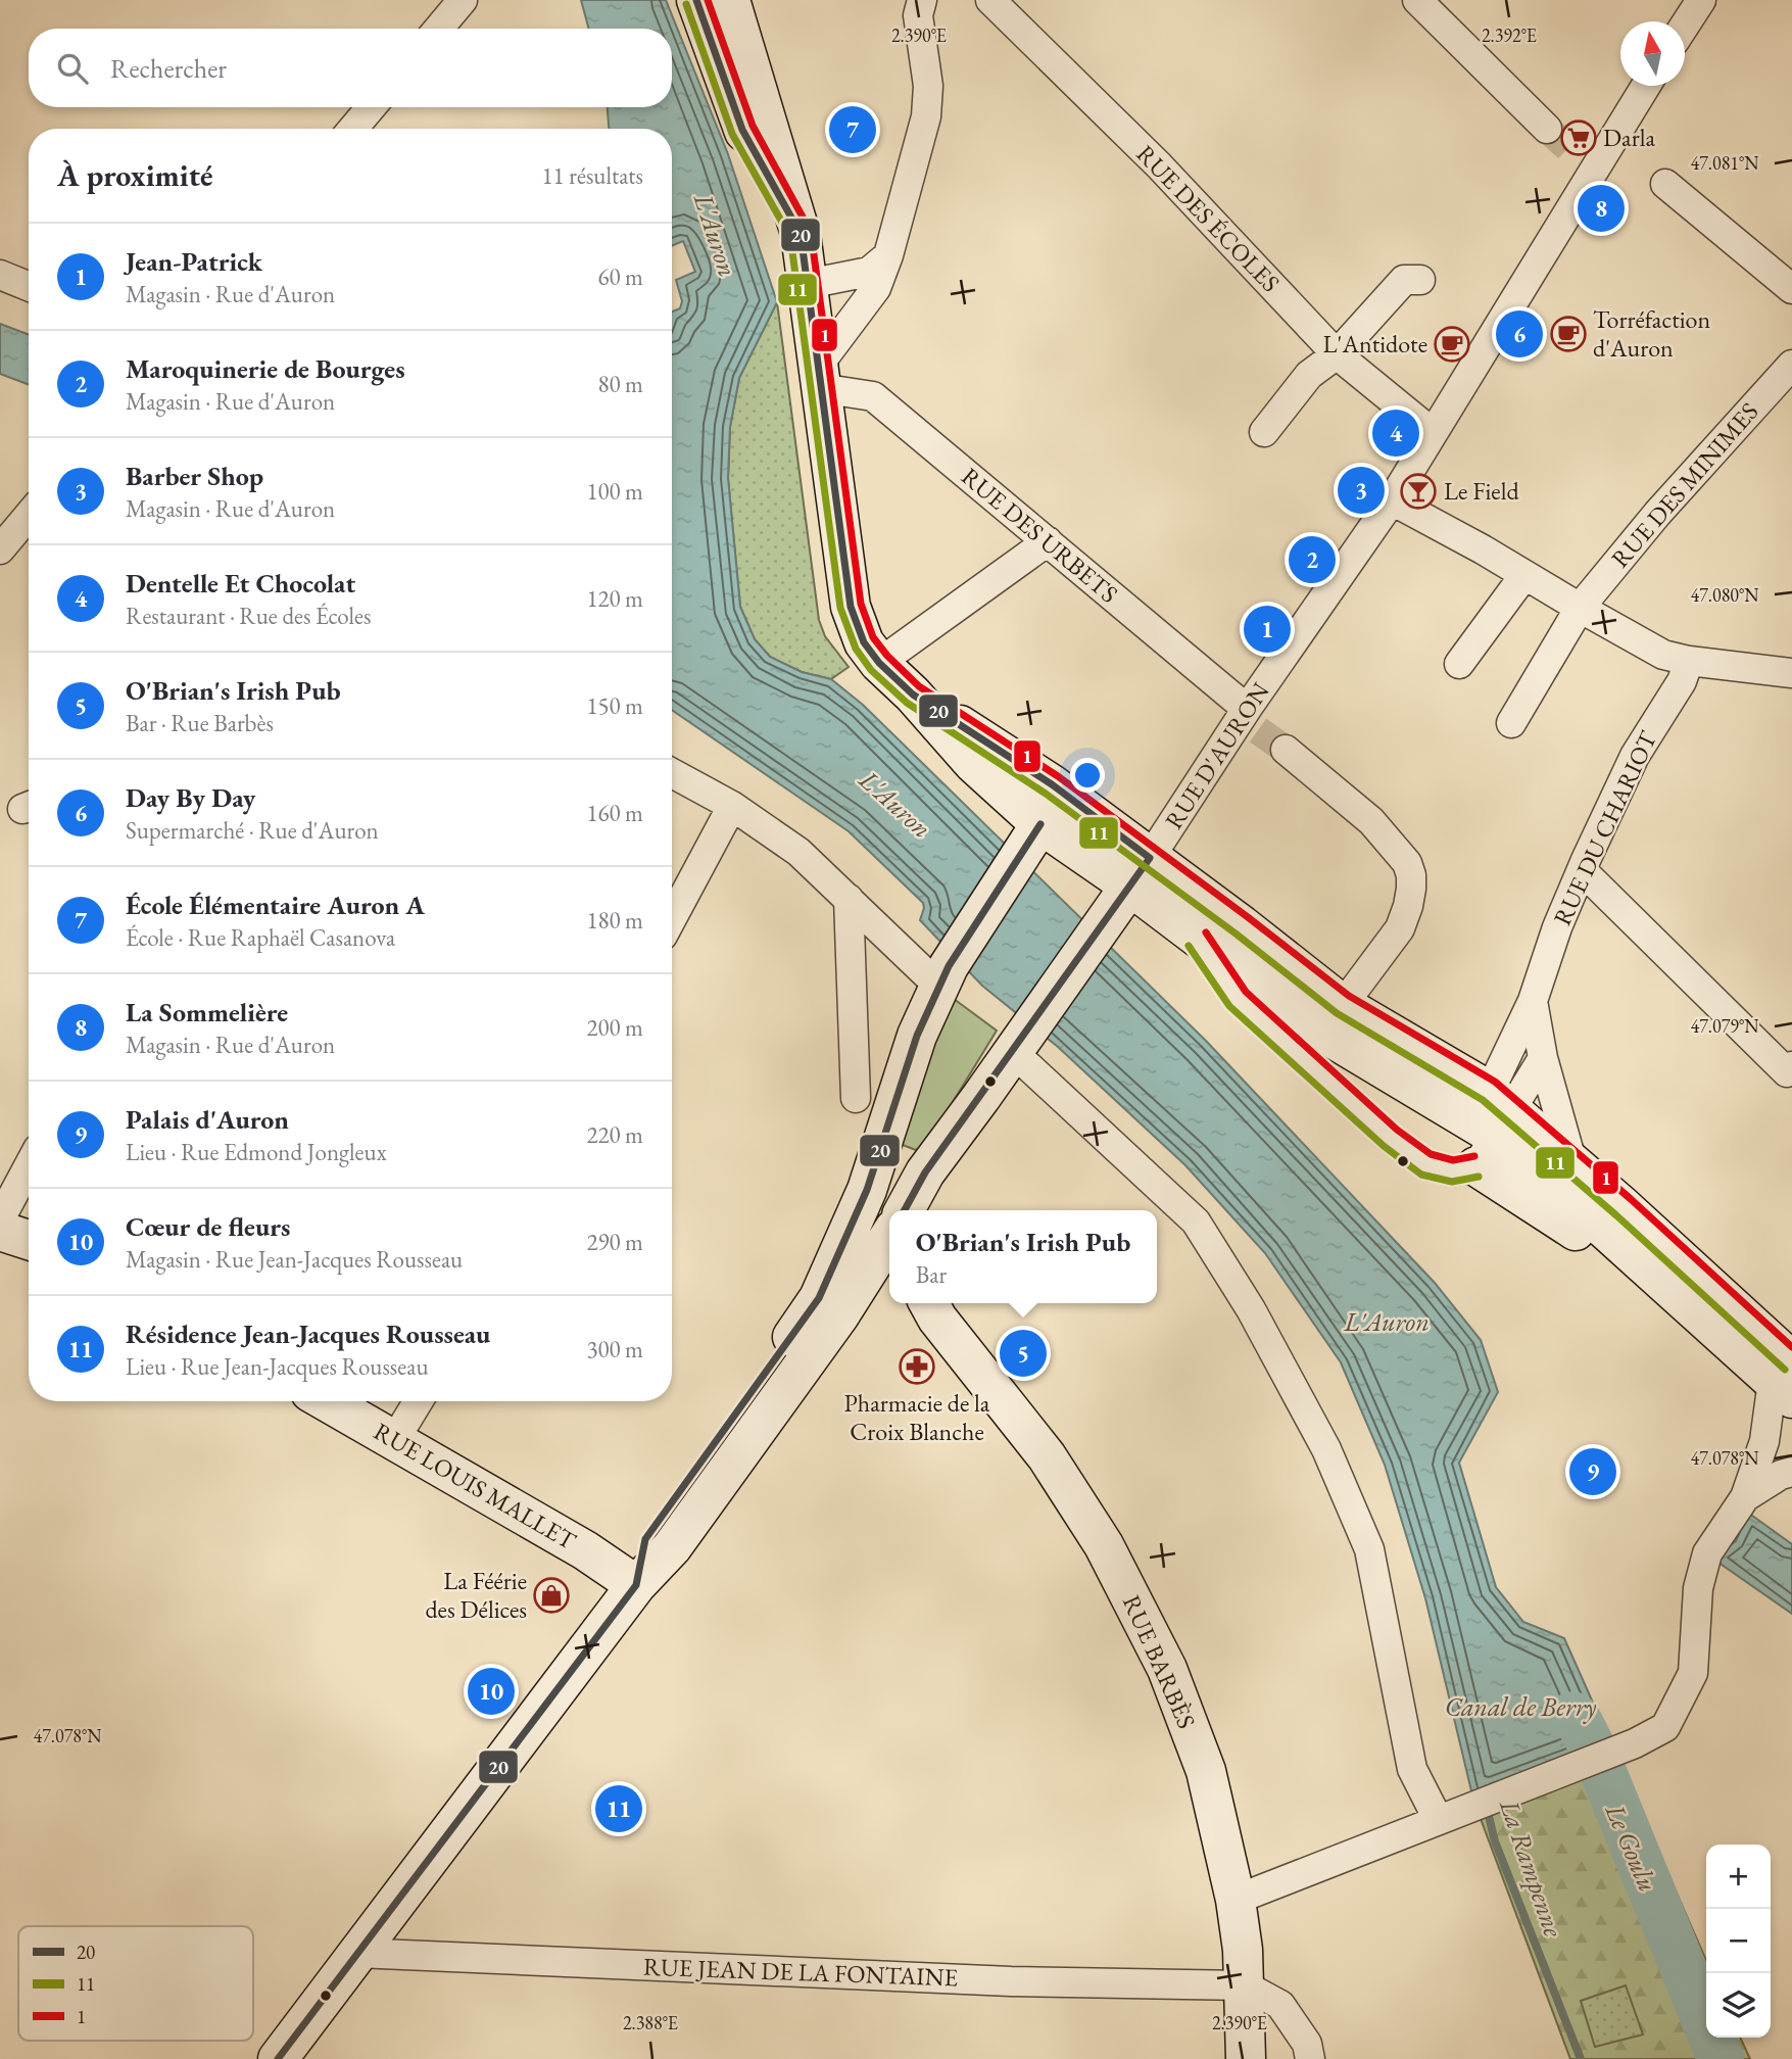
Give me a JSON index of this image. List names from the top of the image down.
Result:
{
  "streets": {
    "main road": ["RUE LOUIS MALLET", "RUE BARBÈS"],
    "street": [
      "RUE DES ÉCOLES",
      "RUE DES MINIMES",
      "RUE DES URBETS",
      "RUE D'AURON",
      "RUE DU CHARIOT",
      "RUE JEAN DE LA FONTAINE"
    ]
  },
  "crossings": [
    ["RUE DES ÉCOLES", "RUE D'AURON"],
    ["RUE DES URBETS", "RUE D'AURON"],
    ["RUE BARBÈS", "RUE JEAN DE LA FONTAINE"]
  ],
  "water": [
    "L'Auron",
    "Canal de Berry",
    "Le Goulu",
    "La Rampenne"
  ],
  "places": {
    "supermarket": ["Darla"],
    "cafe": ["Torréfaction d'Auron", "L'Antidote"],
    "bar": ["Le Field"],
    "pharmacy": ["Pharmacie de la Croix Blanche"],
    "shop": ["La Féérie des Délices"]
  },
  "lines": ["transit line 20", "transit line 1", "transit line 11"],
  "legend": ["20", "11", "1"],
  "north": "top",
  "page": {
    "search": "Rechercher",
    "pins": [
      "7",
      "8",
      "6",
      "4",
      "3",
      "2",
      "1",
      "5",
      "9",
      "10",
      "11"
    ],
    "heading": ["À proximité", "11 résultats"],
    "list": [
      {
        "mark": "1",
        "name": "Jean-Patrick",
        "note": "Magasin · Rue d'Auron",
        "value": "60 m"
      },
      {
        "mark": "2",
        "name": "Maroquinerie de Bourges",
        "note": "Magasin · Rue d'Auron",
        "value": "80 m"
      },
      {
        "mark": "3",
        "name": "Barber Shop",
        "note": "Magasin · Rue d'Auron",
        "value": "100 m"
      },
      {
        "mark": "4",
        "name": "Dentelle Et Chocolat",
        "note": "Restaurant · Rue des Écoles",
        "value": "120 m"
      },
      {
        "mark": "5",
        "name": "O'Brian's Irish Pub",
        "note": "Bar · Rue Barbès",
        "value": "150 m"
      },
      {
        "mark": "6",
        "name": "Day By Day",
        "note": "Supermarché · Rue d'Auron",
        "value": "160 m"
      },
      {
        "mark": "7",
        "name": "École Élémentaire Auron A",
        "note": "École · Rue Raphaël Casanova",
        "value": "180 m"
      },
      {
        "mark": "8",
        "name": "La Sommelière",
        "note": "Magasin · Rue d'Auron",
        "value": "200 m"
      },
      {
        "mark": "9",
        "name": "Palais d'Auron",
        "note": "Lieu · Rue Edmond Jongleux",
        "value": "220 m"
      },
      {
        "mark": "10",
        "name": "Cœur de fleurs",
        "note": "Magasin · Rue Jean-Jacques Rousseau",
        "value": "290 m"
      },
      {
        "mark": "11",
        "name": "Résidence Jean-Jacques Rousseau",
        "note": "Lieu · Rue Jean-Jacques Rousseau",
        "value": "300 m"
      }
    ],
    "popup": ["O'Brian's Irish Pub", "Bar"],
    "map_buttons": ["+", "−"]
  },
  "coordinates": [
    "2.390°E",
    "2.392°E",
    "47.081°N",
    "47.080°N",
    "47.079°N",
    "47.078°N",
    "2.388°E"
  ]
}
